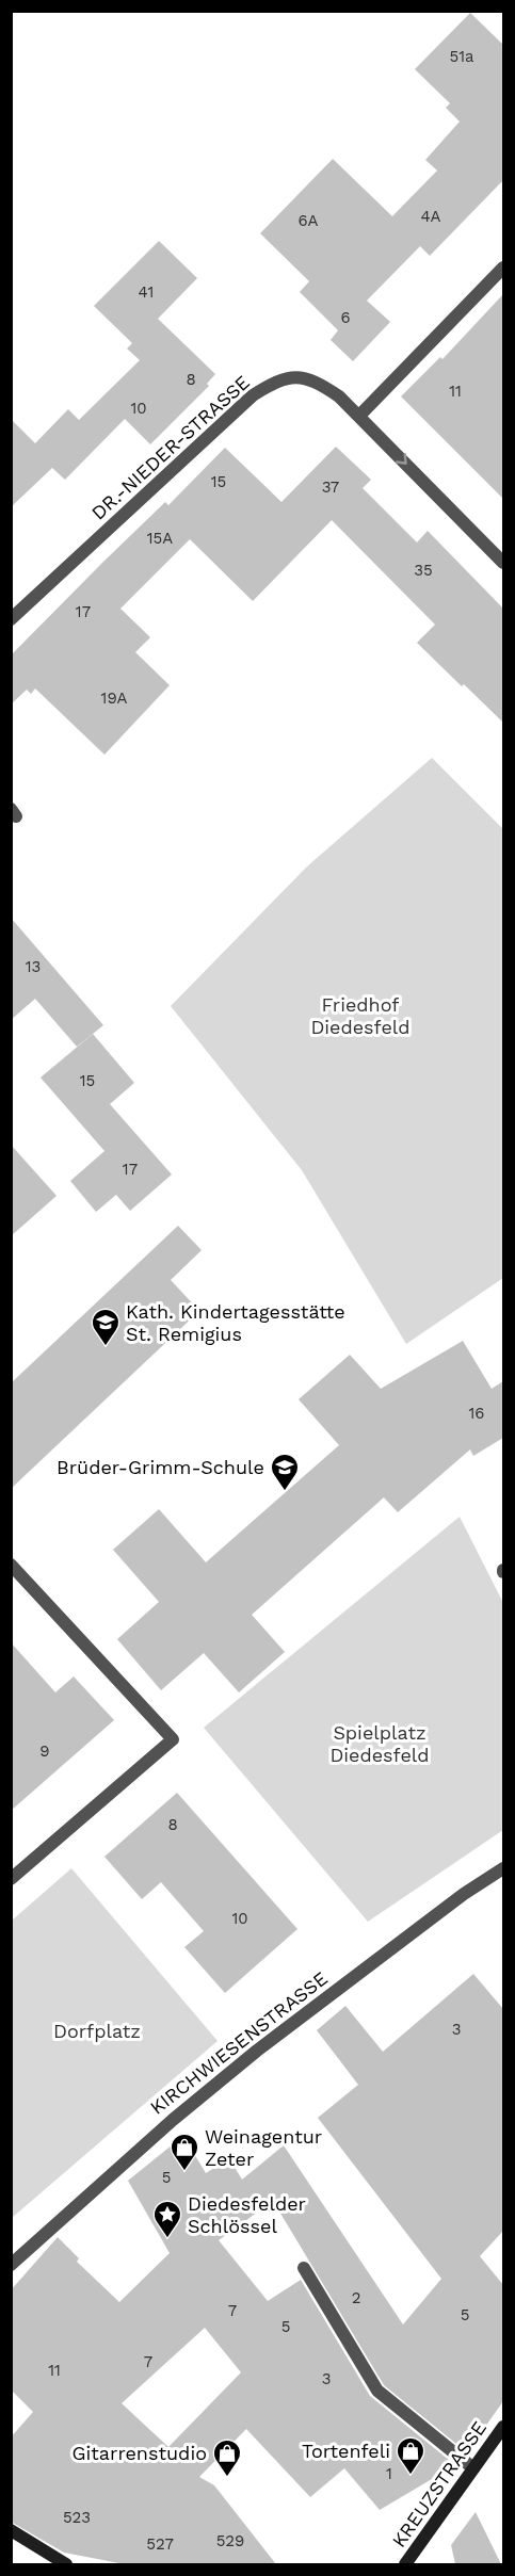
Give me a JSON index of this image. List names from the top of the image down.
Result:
{
  "streets": {
    "street": ["DR.-NIEDER-STRASSE", "KIRCHWIESENSTRASSE", "KREUZSTRASSE"]
  },
  "parks": ["Friedhof Diedesfeld", "Spielplatz Diedesfeld", "Dorfplatz"],
  "places": {
    "school or university": ["Kath. Kindertagesstätte St. Remigius", "Brüder-Grimm-Schule"],
    "shop": ["Weinagentur Zeter", "Tortenfeli", "Gitarrenstudio"],
    "place": ["Diedesfelder Schlössel"]
  },
  "house_numbers": [
    "51a",
    "4A",
    "6A",
    "41",
    "6",
    "8",
    "11",
    "10",
    "15",
    "37",
    "15A",
    "35",
    "17",
    "19A",
    "13",
    "15",
    "17",
    "16",
    "9",
    "8",
    "10",
    "3",
    "5",
    "2",
    "7",
    "5",
    "5",
    "7",
    "11",
    "3",
    "1",
    "523",
    "529",
    "527"
  ]
}
